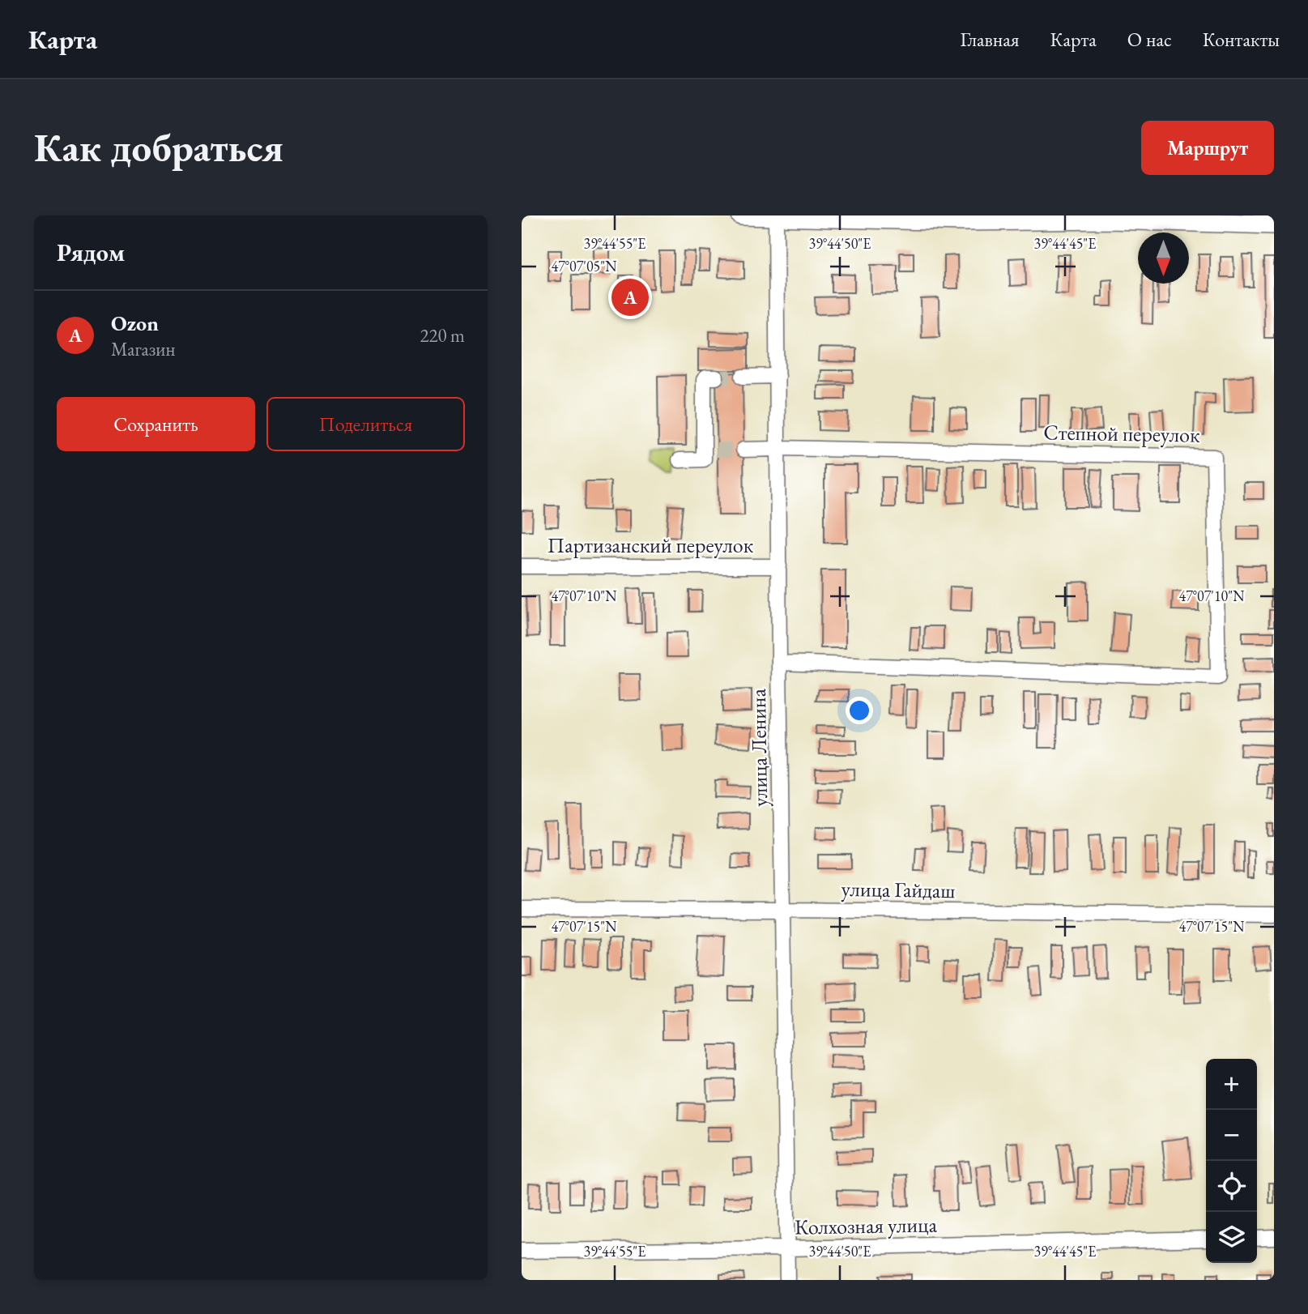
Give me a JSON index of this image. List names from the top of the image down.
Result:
{
  "streets": {
    "street": [
      "Степной переулок",
      "Партизанский переулок",
      "улица Ленина",
      "улица Гайдаш",
      "Колхозная улица"
    ]
  },
  "crossings": [
    ["Степной переулок", "улица Ленина"],
    ["Партизанский переулок", "улица Ленина"],
    ["улица Ленина", "улица Гайдаш"],
    ["улица Ленина", "Колхозная улица"]
  ],
  "north": "bottom",
  "page": {
    "header": "Карта",
    "nav": [
      "Главная",
      "Карта",
      "О нас",
      "Контакты"
    ],
    "buttons": [
      "Маршрут",
      ["Сохранить", "Поделиться"]
    ],
    "title": "Как добраться",
    "heading": "Рядом",
    "pins": "A",
    "list": [
      {
        "mark": "A",
        "name": "Ozon",
        "note": "Магазин",
        "value": "220 m"
      }
    ],
    "map_buttons": ["+", "−"]
  },
  "coordinates": [
    "39°44'55\"E",
    "39°44'50\"E",
    "39°44'45\"E",
    "47°07'05\"N",
    "47°07'10\"N",
    "47°07'15\"N"
  ]
}
